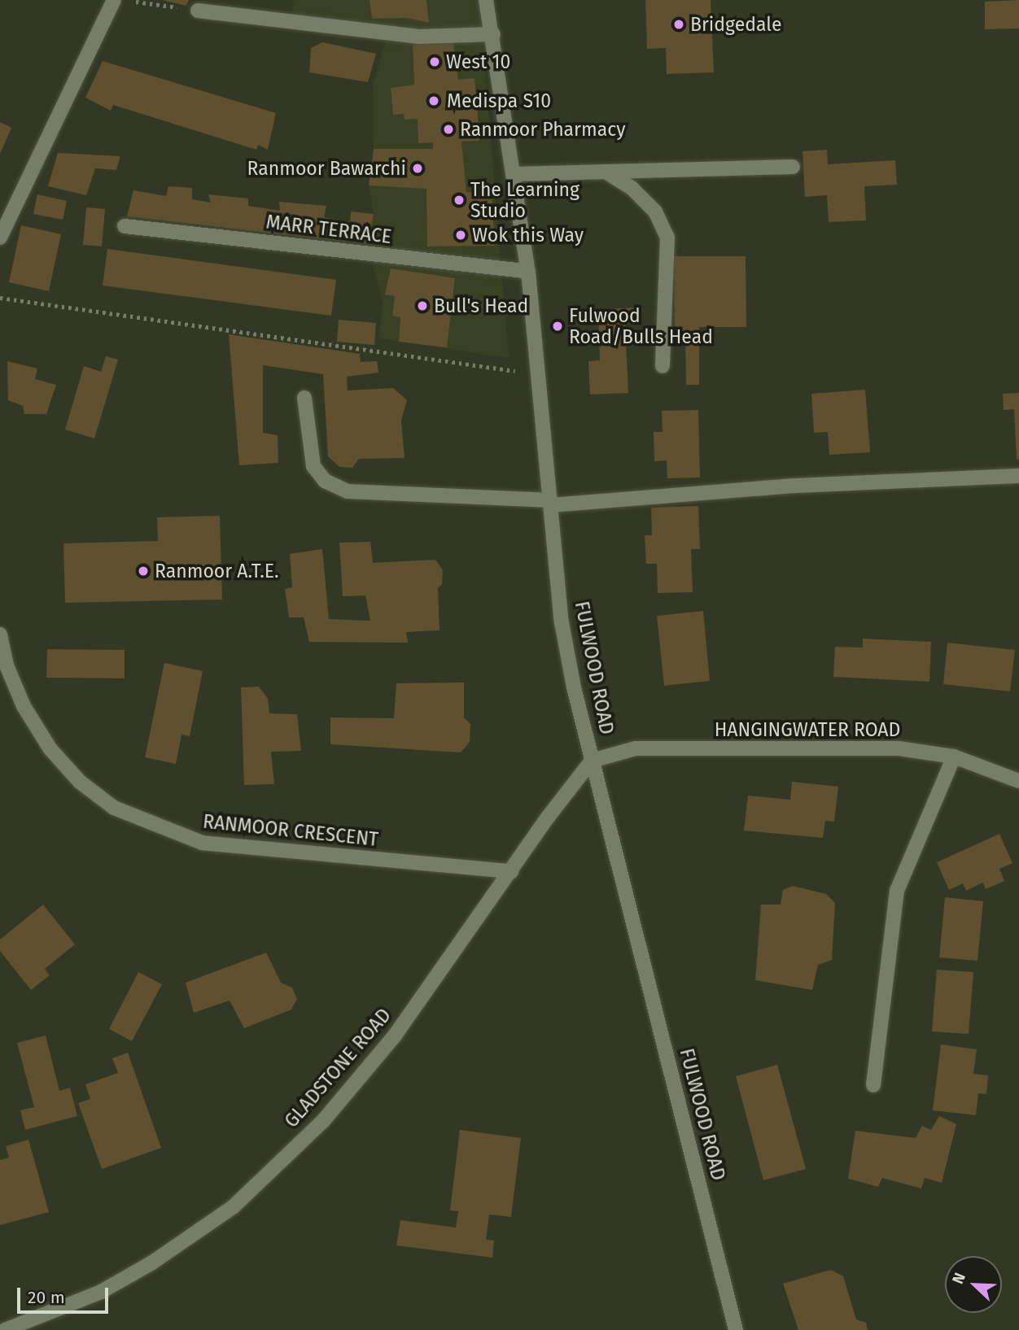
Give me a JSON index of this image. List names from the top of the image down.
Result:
{
  "streets": {
    "street": [
      "MARR TERRACE",
      "FULWOOD ROAD",
      "HANGINGWATER ROAD",
      "RANMOOR CRESCENT",
      "GLADSTONE ROAD"
    ]
  },
  "crossings": [
    ["MARR TERRACE", "FULWOOD ROAD"],
    ["FULWOOD ROAD", "HANGINGWATER ROAD"],
    ["FULWOOD ROAD", "GLADSTONE ROAD"],
    ["HANGINGWATER ROAD", "GLADSTONE ROAD"],
    ["RANMOOR CRESCENT", "GLADSTONE ROAD"]
  ],
  "places": [
    "Bridgedale",
    "West 10",
    "Medispa S10",
    "Ranmoor Pharmacy",
    "Ranmoor Bawarchi",
    "The Learning Studio",
    "Wok this Way",
    "Bull's Head",
    "Fulwood Road/Bulls Head",
    "Ranmoor A.T.E."
  ],
  "scale_bar": "20 m",
  "north": "top left"
}
